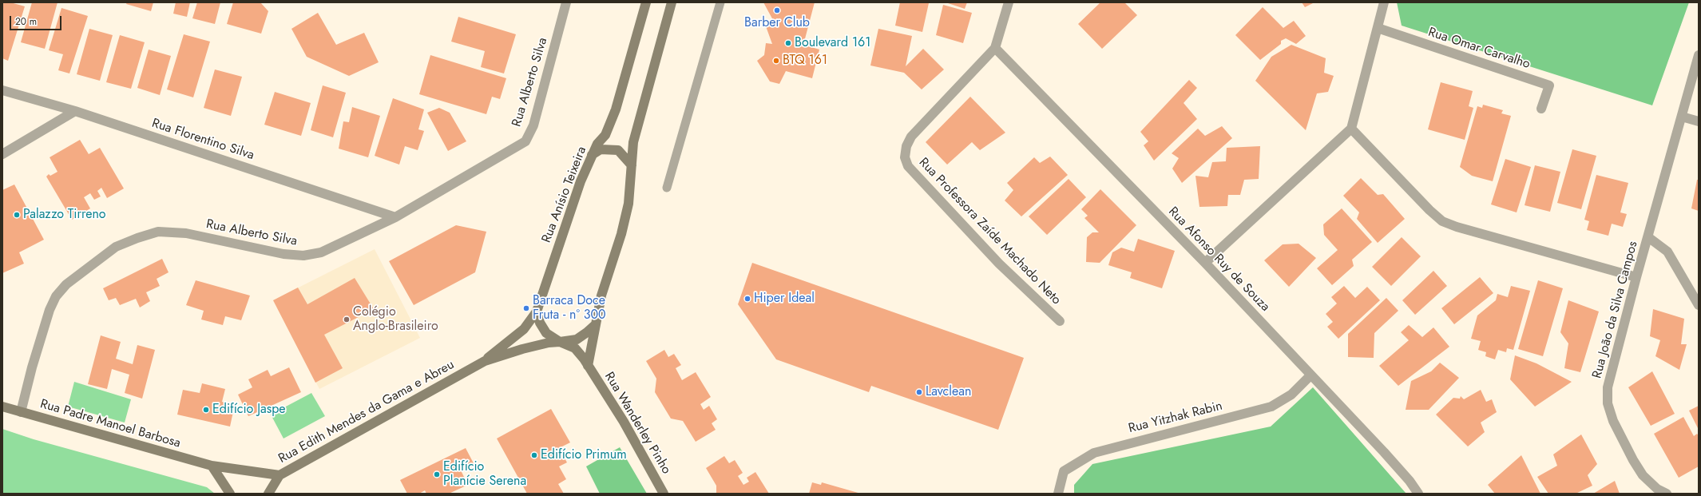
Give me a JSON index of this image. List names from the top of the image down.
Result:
{
  "streets": {
    "street": [
      "Rua Omar Carvalho",
      "Rua Alberto Silva",
      "Rua Florentino Silva",
      "Rua Anísio Teixeira",
      "Rua Professora Zaíde Machado Neto",
      "Rua Afonso Ruy de Souza",
      "Rua João da Silva Campos",
      "Rua Edith Mendes da Gama e Abreu",
      "Rua Yitzhak Rabin",
      "Rua Wanderley Pinho",
      "Rua Padre Manoel Barbosa"
    ]
  },
  "crossings": [
    ["Rua Alberto Silva", "Rua Florentino Silva"],
    ["Rua Alberto Silva", "Rua Padre Manoel Barbosa"],
    ["Rua Anísio Teixeira", "Rua Edith Mendes da Gama e Abreu"],
    ["Rua Anísio Teixeira", "Rua Wanderley Pinho"],
    ["Rua Professora Zaíde Machado Neto", "Rua Afonso Ruy de Souza"],
    ["Rua Afonso Ruy de Souza", "Rua Yitzhak Rabin"],
    ["Rua Edith Mendes da Gama e Abreu", "Rua Padre Manoel Barbosa"]
  ],
  "places": [
    "Barber Club",
    "Boulevard 161",
    "BTQ 161",
    "Palazzo Tirreno",
    "Hiper Ideal",
    "Barraca Doce Fruta - n° 300",
    "Colégio Anglo-Brasileiro",
    "Lavclean",
    "Edifício Jaspe",
    "Edifício Primum",
    "Edifício Planície Serena"
  ],
  "scale_bar": "20 m"
}
